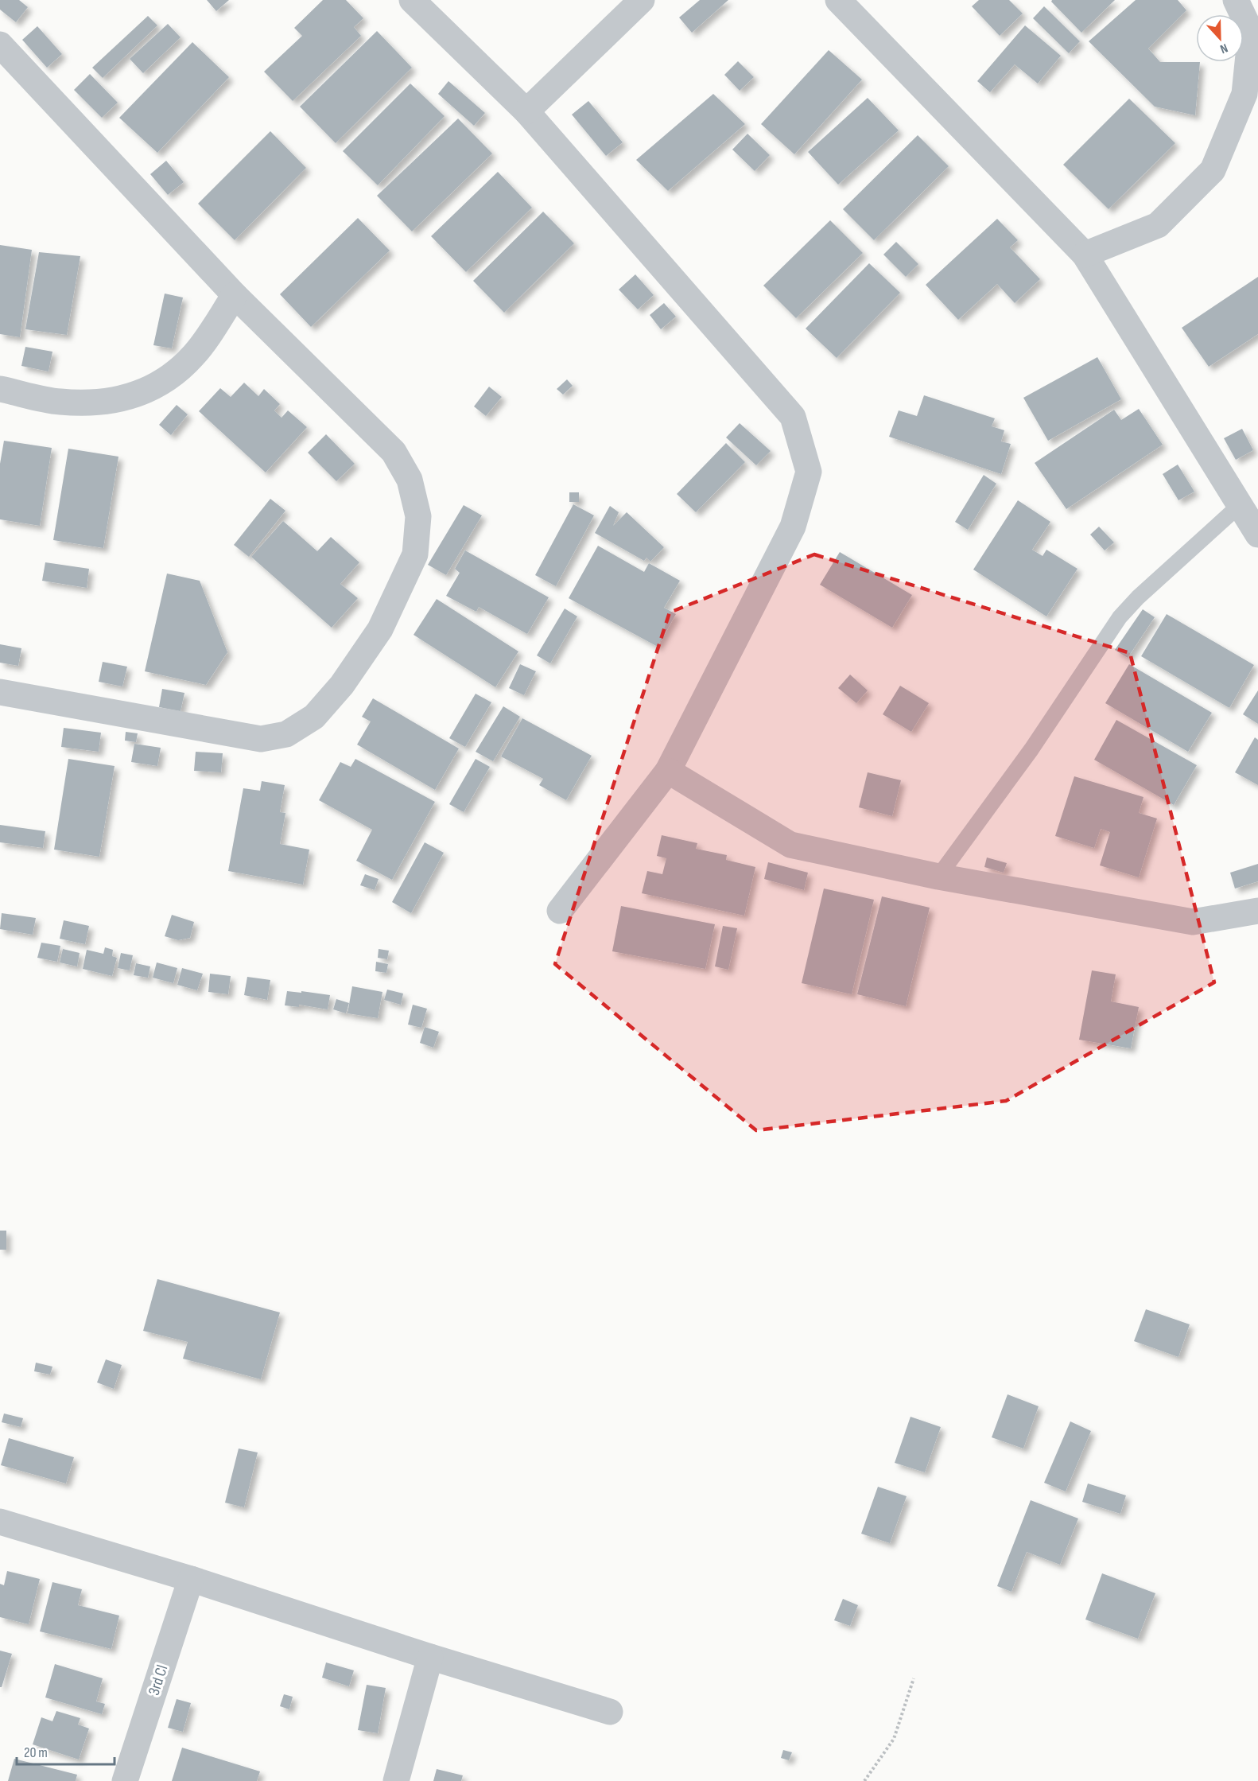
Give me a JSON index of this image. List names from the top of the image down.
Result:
{
  "streets": {
    "street": ["3rd Cl"]
  },
  "scale_bar": "20 m",
  "north": "bottom"
}
